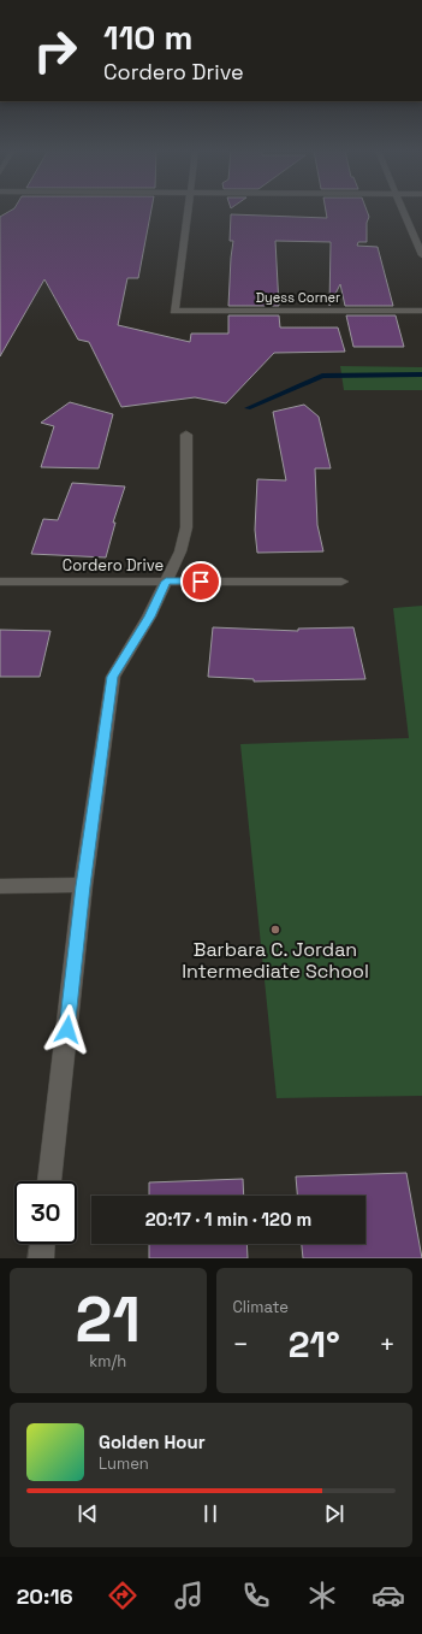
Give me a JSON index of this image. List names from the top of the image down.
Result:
{
  "streets": {
    "street": ["Dyess Corner", "Cordero Drive"]
  },
  "places": ["Barbara C. Jordan Intermediate School"],
  "page": {
    "turn": ["110 m", "Cordero Drive"],
    "limit": "30",
    "trip": "20:17 · 1 min · 120 m",
    "tile": [
      ["21", "km/h"],
      "Climate"
    ],
    "heat": ["−", "21°", "+"],
    "song": ["Golden Hour", "Lumen"],
    "tabs": "20:16"
  }
}
